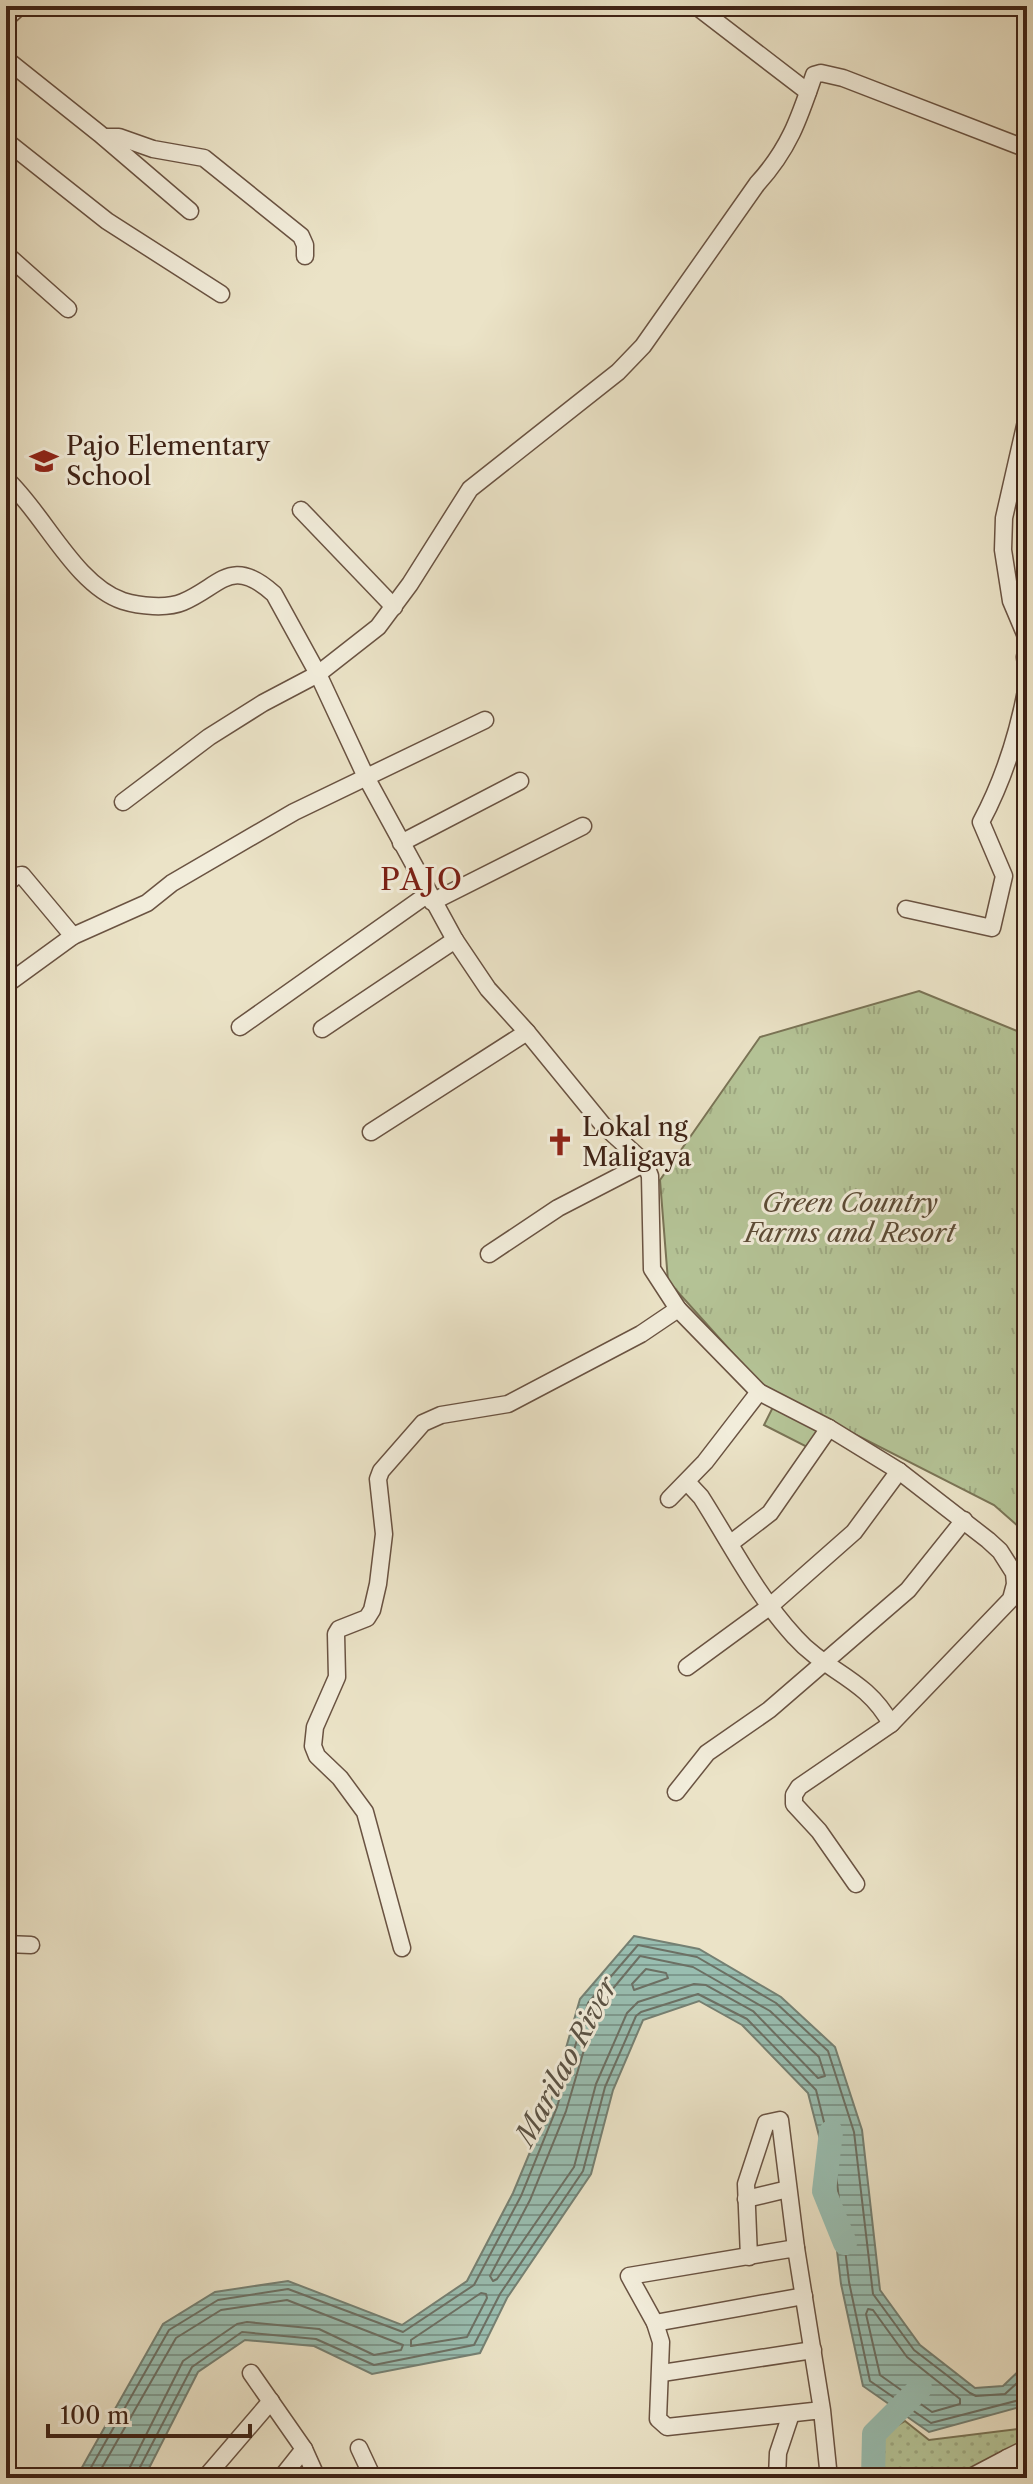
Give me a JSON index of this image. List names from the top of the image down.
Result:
{
  "districts": ["PAJO"],
  "water": ["Marilao River"],
  "parks": ["Green Country Farms and Resort"],
  "places": {
    "school or university": ["Pajo Elementary School"],
    "church": ["Lokal ng Maligaya"]
  },
  "scale_bar": "100 m"
}
